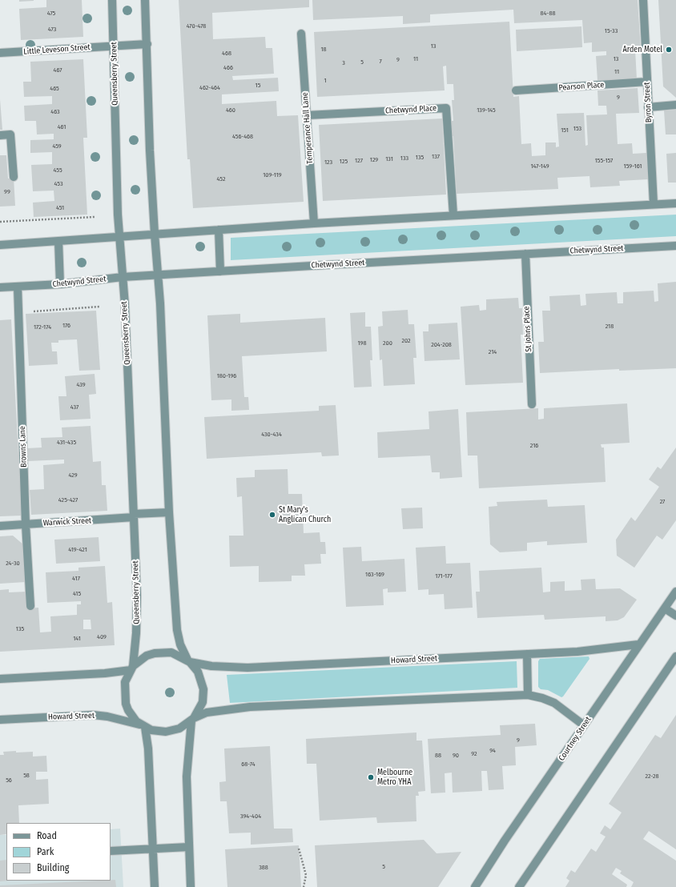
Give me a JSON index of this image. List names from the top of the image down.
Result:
{
  "streets": {
    "street": [
      "Little Leveson Street",
      "Queensberry Street",
      "Pearson Place",
      "Byron Street",
      "Chetwynd Place",
      "Temperance Hall Lane",
      "Chetwynd Street",
      "St Johns Place",
      "Browns Lane",
      "Warwick Street",
      "Howard Street",
      "Courtney Street"
    ]
  },
  "crossings": [
    ["Little Leveson Street", "Queensberry Street"],
    ["Queensberry Street", "Chetwynd Street"],
    ["Queensberry Street", "Warwick Street"],
    ["Queensberry Street", "Howard Street"],
    ["Pearson Place", "Byron Street"],
    ["Chetwynd Place", "Temperance Hall Lane"],
    ["Chetwynd Street", "St Johns Place"],
    ["Chetwynd Street", "Browns Lane"],
    ["Browns Lane", "Warwick Street"],
    ["Howard Street", "Courtney Street"]
  ],
  "places": ["Arden Motel", "St Mary's Anglican Church", "Melbourne Metro YHA"],
  "house_numbers": [
    "475",
    "84-88",
    "470-478",
    "473",
    "15-33",
    "13",
    "18",
    "468",
    "11",
    "13",
    "9",
    "7",
    "5",
    "3",
    "466",
    "467",
    "11",
    "1",
    "15",
    "462-464",
    "465",
    "9",
    "460",
    "139-145",
    "463",
    "461",
    "153",
    "151",
    "456-468",
    "459",
    "137",
    "135",
    "133",
    "131",
    "129",
    "127",
    "155-157",
    "125",
    "123",
    "147-149",
    "159-161",
    "455",
    "109-119",
    "452",
    "453",
    "99",
    "451",
    "176",
    "218",
    "172-174",
    "202",
    "198",
    "200",
    "204-208",
    "214",
    "180-196",
    "439",
    "437",
    "430-434",
    "431-435",
    "216",
    "429",
    "425-427",
    "27",
    "419-421",
    "24-30",
    "163-169",
    "171-177",
    "417",
    "415",
    "135",
    "409",
    "141",
    "9",
    "94",
    "92",
    "88",
    "90",
    "68-74",
    "58",
    "22-28",
    "56",
    "394-404",
    "5",
    "388"
  ],
  "legend": ["Road", "Park", "Building"]
}
